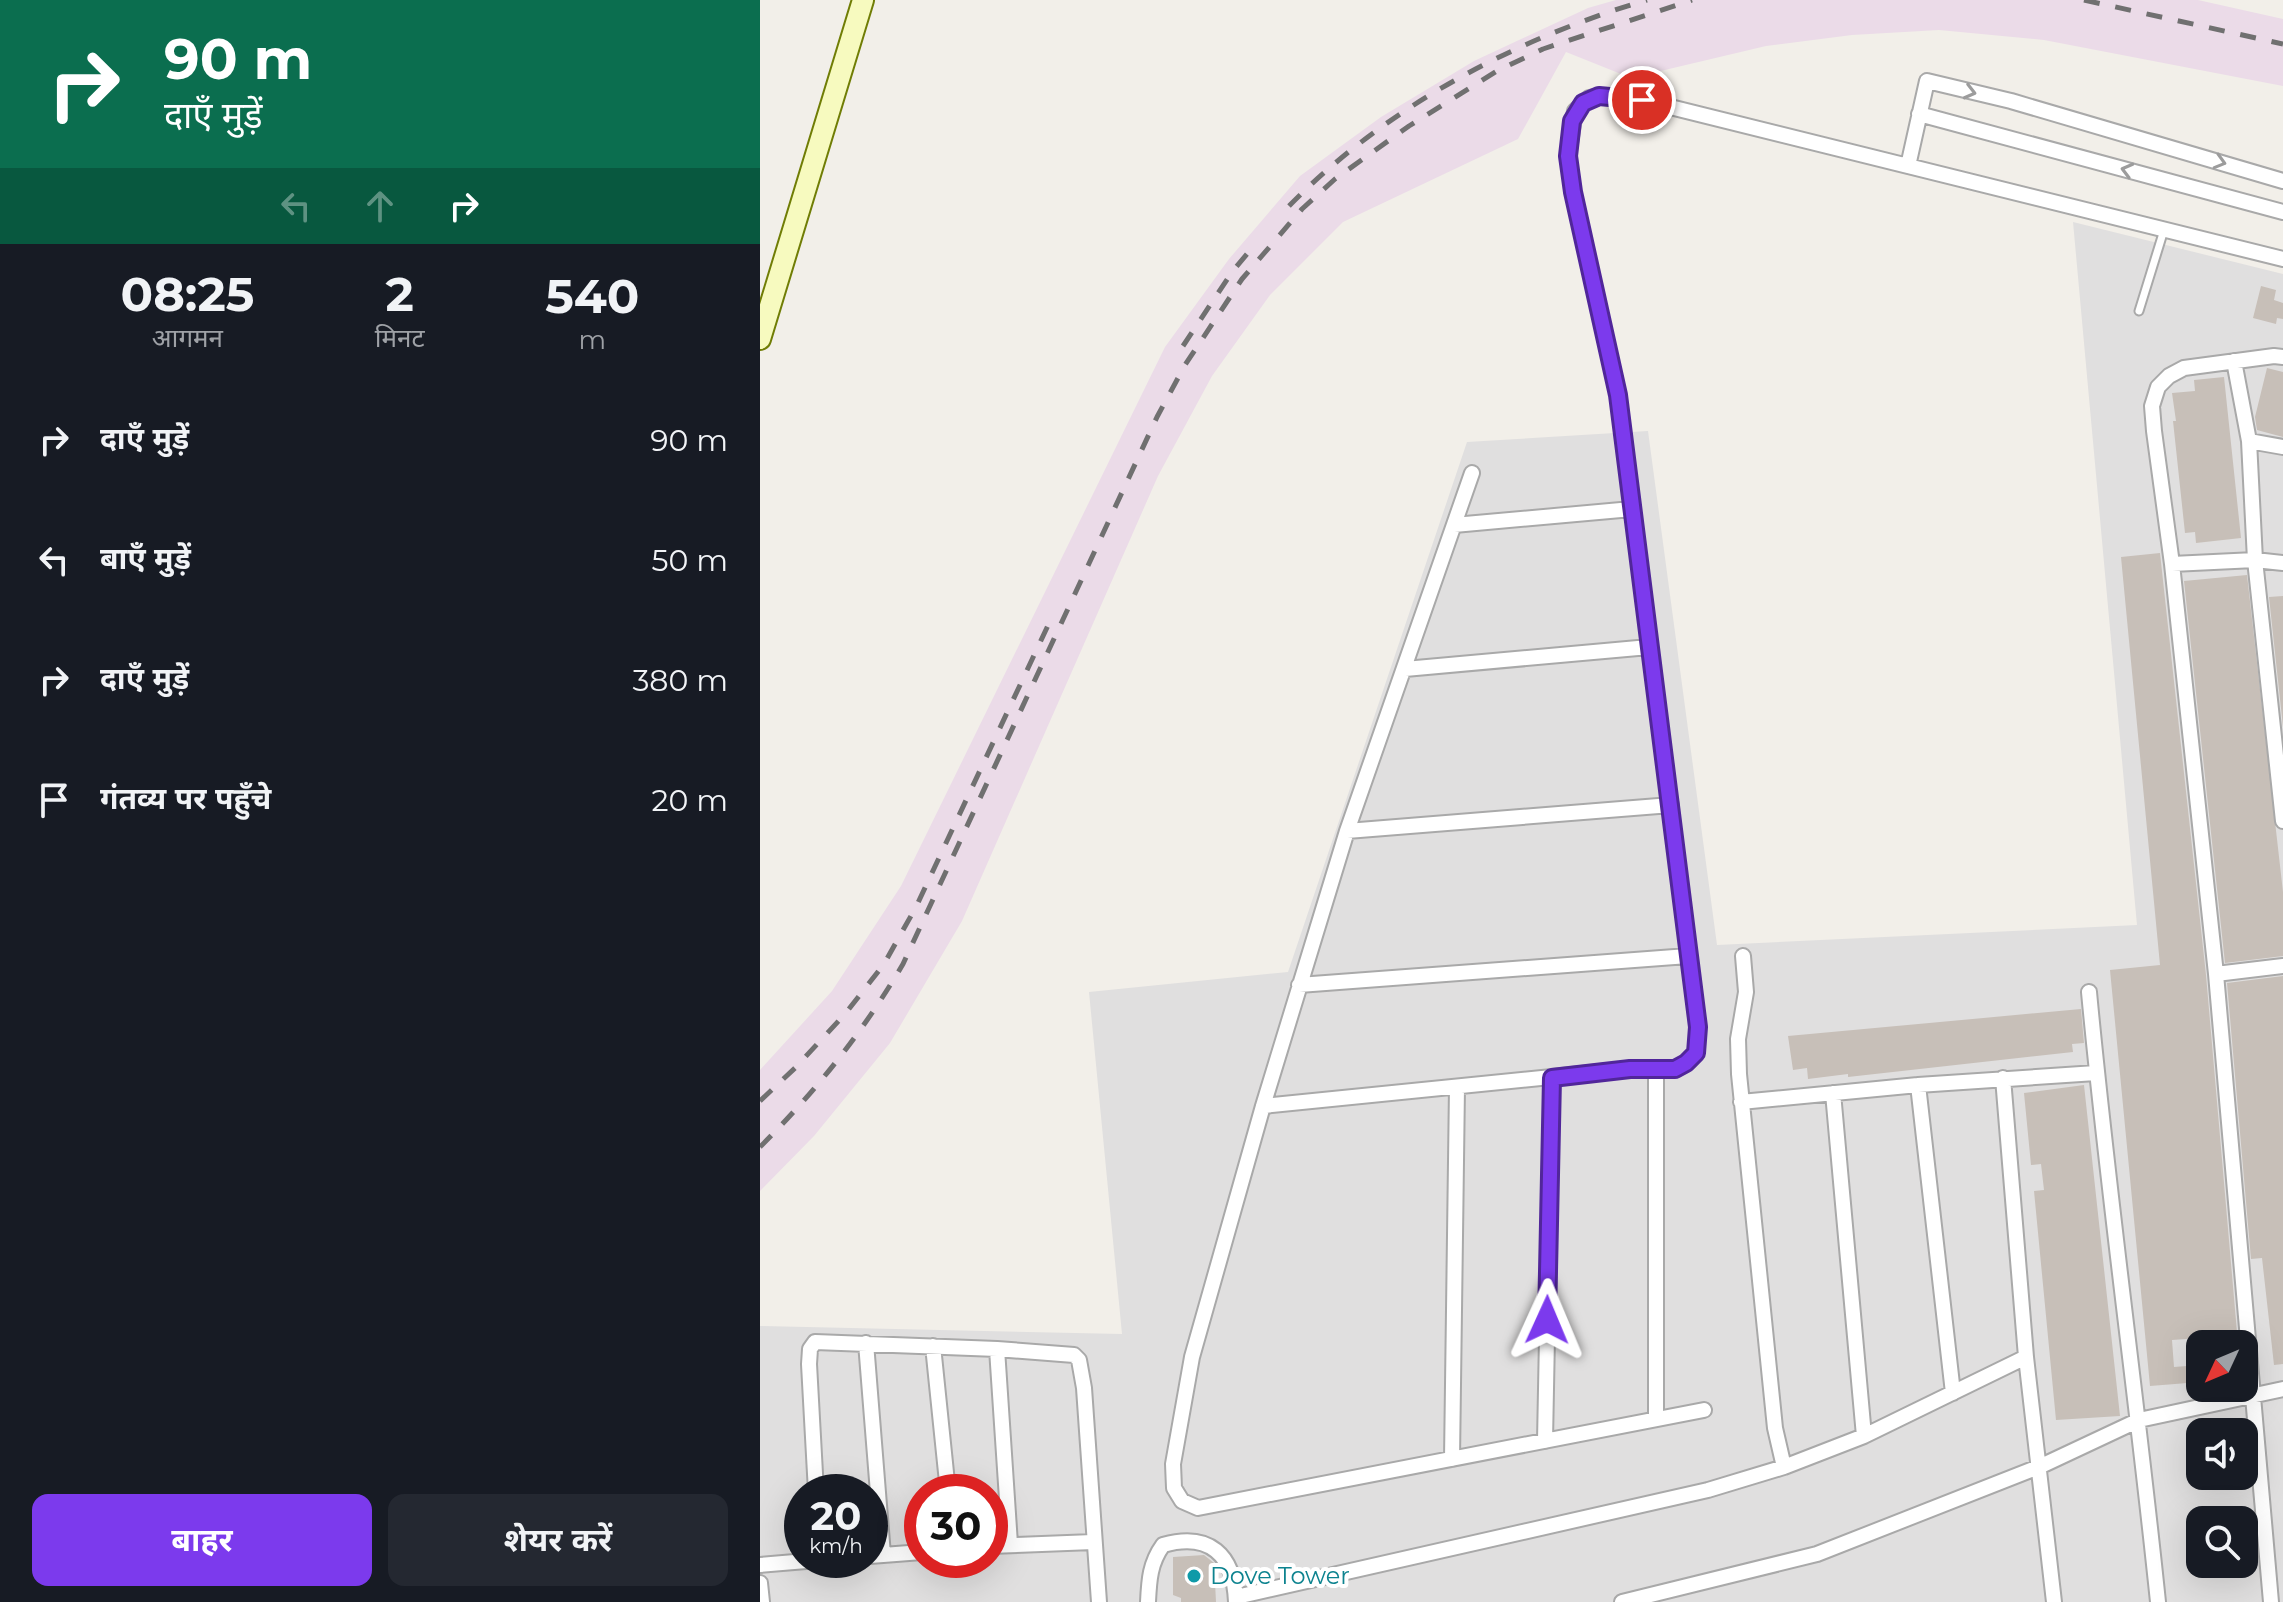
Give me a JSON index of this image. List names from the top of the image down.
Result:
{
  "places": ["Dove Tower"],
  "north": "bottom left",
  "page": {
    "turn": ["90 m", "दाएँ मुड़ें"],
    "eta": [
      "08:25",
      "आगमन",
      "2",
      "मिनट",
      "540",
      "m"
    ],
    "list": [
      {
        "name": "दाएँ मुड़ें",
        "value": "90 m"
      },
      {
        "name": "बाएँ मुड़ें",
        "value": "50 m"
      },
      {
        "name": "दाएँ मुड़ें",
        "value": "380 m"
      },
      {
        "name": "गंतव्य पर पहुँचे",
        "value": "20 m"
      }
    ],
    "speed": "20 km/h",
    "limit": "30",
    "buttons": ["बाहर", "शेयर करें"]
  }
}
